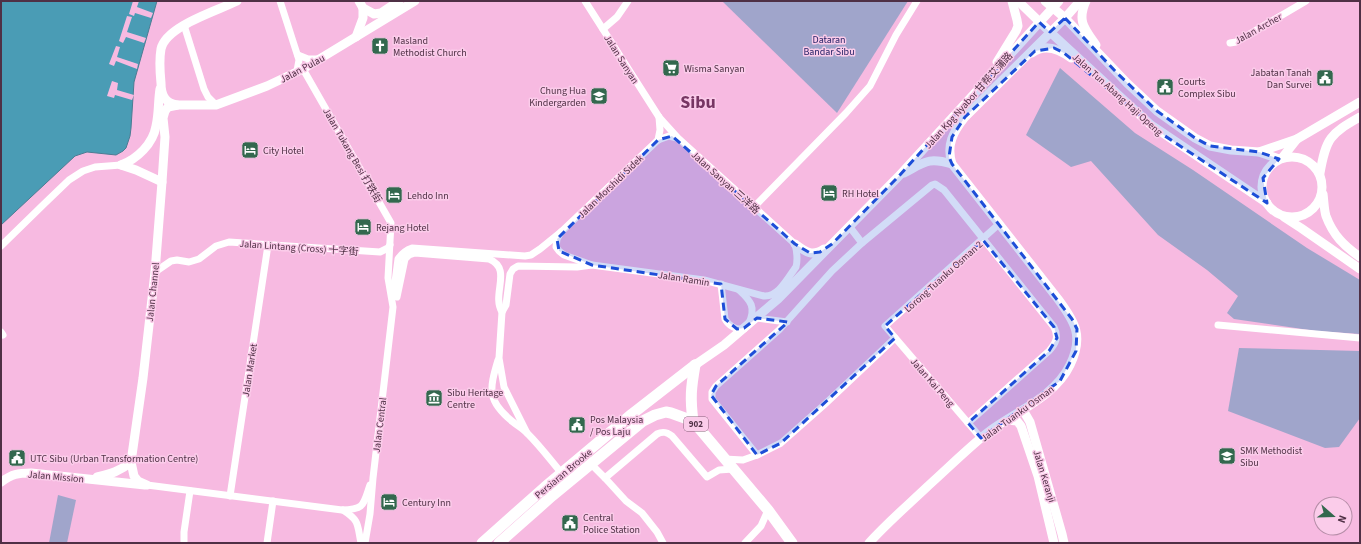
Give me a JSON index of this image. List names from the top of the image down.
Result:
{
  "streets": {
    "main road": ["902", "Persiaran Brooke"],
    "street": [
      "Jalan Archer",
      "Jalan Sanyan",
      "Jalan Pulau",
      "Jalan Tun Abang Haji Openg",
      "Jalan Kpg Nyabor 甘帮艾蒲路",
      "Jalan Tukang Besi 打铁街",
      "Jalan Sanyan 三洋路",
      "Jalan Morshidi Sidek",
      "Jalan Lintang (Cross) 十字街",
      "Lorong Tuanku Osman 2",
      "Jalan Ramin",
      "Jalan Channel",
      "Jalan Market",
      "Jalan Kai Peng",
      "Jalan Tuanku Osman",
      "Jalan Central",
      "Jalan Mission",
      "Jalan Keranji"
    ]
  },
  "crossings": [
    ["Jalan Sanyan", "Jalan Sanyan 三洋路"],
    ["Jalan Pulau", "Jalan Tukang Besi 打铁街"],
    ["Jalan Pulau", "Jalan Channel"],
    ["Jalan Tun Abang Haji Openg", "Jalan Kpg Nyabor 甘帮艾蒲路"],
    ["Jalan Kpg Nyabor 甘帮艾蒲路", "Jalan Sanyan 三洋路"],
    ["Jalan Kpg Nyabor 甘帮艾蒲路", "Jalan Ramin"],
    ["Jalan Kpg Nyabor 甘帮艾蒲路", "Jalan Tuanku Osman"],
    ["Jalan Kpg Nyabor 甘帮艾蒲路", "902"],
    ["Jalan Kpg Nyabor 甘帮艾蒲路", "Persiaran Brooke"],
    ["Jalan Tukang Besi 打铁街", "Jalan Morshidi Sidek"],
    ["Jalan Tukang Besi 打铁街", "Jalan Lintang (Cross) 十字街"],
    ["Jalan Sanyan 三洋路", "Jalan Ramin"],
    ["Jalan Morshidi Sidek", "Jalan Ramin"],
    ["Jalan Lintang (Cross) 十字街", "Jalan Channel"],
    ["Jalan Lintang (Cross) 十字街", "Jalan Market"],
    ["Lorong Tuanku Osman 2", "Jalan Kai Peng"],
    ["Lorong Tuanku Osman 2", "Jalan Tuanku Osman"],
    ["Jalan Kai Peng", "Jalan Tuanku Osman"],
    ["Jalan Tuanku Osman", "Jalan Keranji"],
    ["902", "Persiaran Brooke"]
  ],
  "districts": ["Sibu"],
  "parks": ["Dataran Bandar Sibu"],
  "places": {
    "church": ["Masland Methodist Church"],
    "supermarket": ["Wisma Sanyan"],
    "public building": [
      "Jabatan Tanah Dan Survei",
      "Courts Complex Sibu",
      "Pos Malaysia / Pos Laju",
      "UTC Sibu (Urban Transformation Centre)",
      "Central Police Station"
    ],
    "school or university": ["Chung Hua Kindergarden", "SMK Methodist Sibu"],
    "hotel": [
      "City Hotel",
      "RH Hotel",
      "Lehdo Inn",
      "Rejang Hotel",
      "Century Inn"
    ],
    "museum": ["Sibu Heritage Centre"]
  },
  "north": "right"
}
